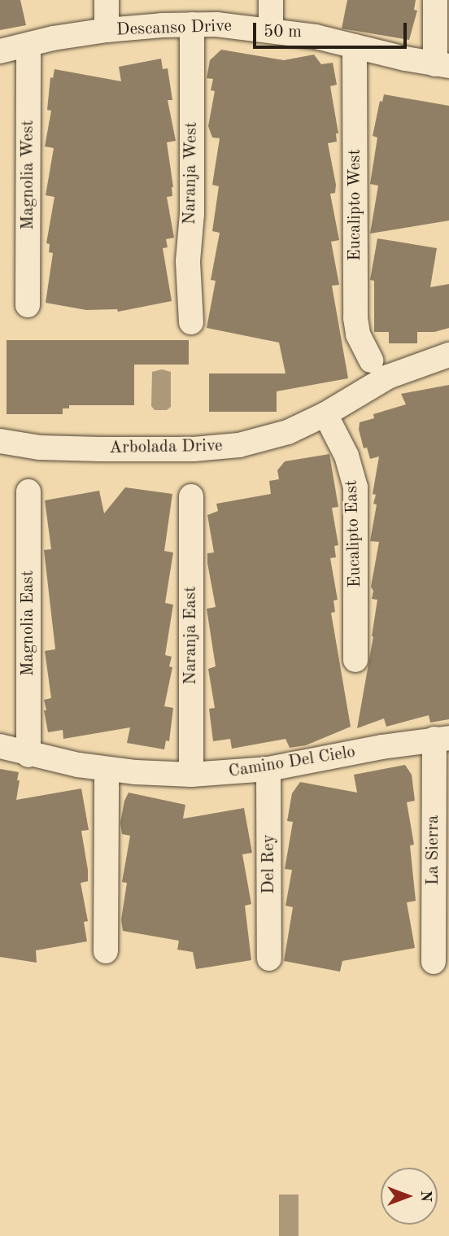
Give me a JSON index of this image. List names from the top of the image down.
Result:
{
  "streets": {
    "street": [
      "Descanso Drive",
      "Naranja West",
      "Magnolia West",
      "Eucalipto West",
      "Arbolada Drive",
      "Eucalipto East",
      "Magnolia East",
      "Naranja East",
      "Camino Del Cielo",
      "La Sierra",
      "Del Rey"
    ]
  },
  "crossings": [
    ["Descanso Drive", "Naranja West"],
    ["Descanso Drive", "Magnolia West"],
    ["Descanso Drive", "Eucalipto West"],
    ["Arbolada Drive", "Eucalipto East"],
    ["Magnolia East", "Camino Del Cielo"],
    ["Naranja East", "Camino Del Cielo"],
    ["Camino Del Cielo", "La Sierra"],
    ["Camino Del Cielo", "Del Rey"]
  ],
  "scale_bar": "50 m",
  "north": "right"
}
